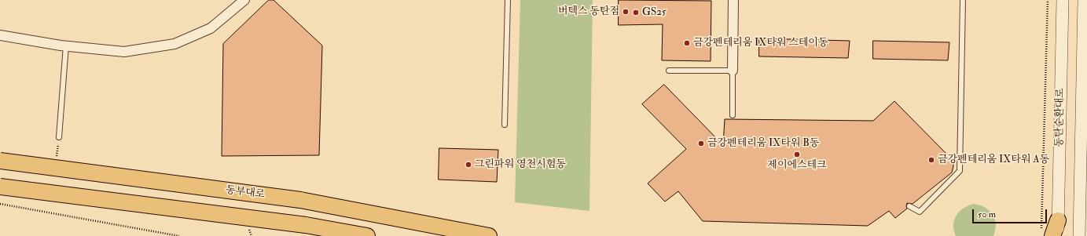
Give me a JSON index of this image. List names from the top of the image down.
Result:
{
  "streets": {
    "highway": ["동부대로"],
    "street": ["동탄순환대로"]
  },
  "places": [
    "버텍스 동탄점",
    "GS25",
    "금강펜테리움 IX타워 스테이동",
    "금강펜테리움 IX타워 B동",
    "제이에스테크",
    "금강펜테리움 IX타워 A동",
    "그린파워 영천시험동"
  ],
  "scale_bar": "50 m"
}
